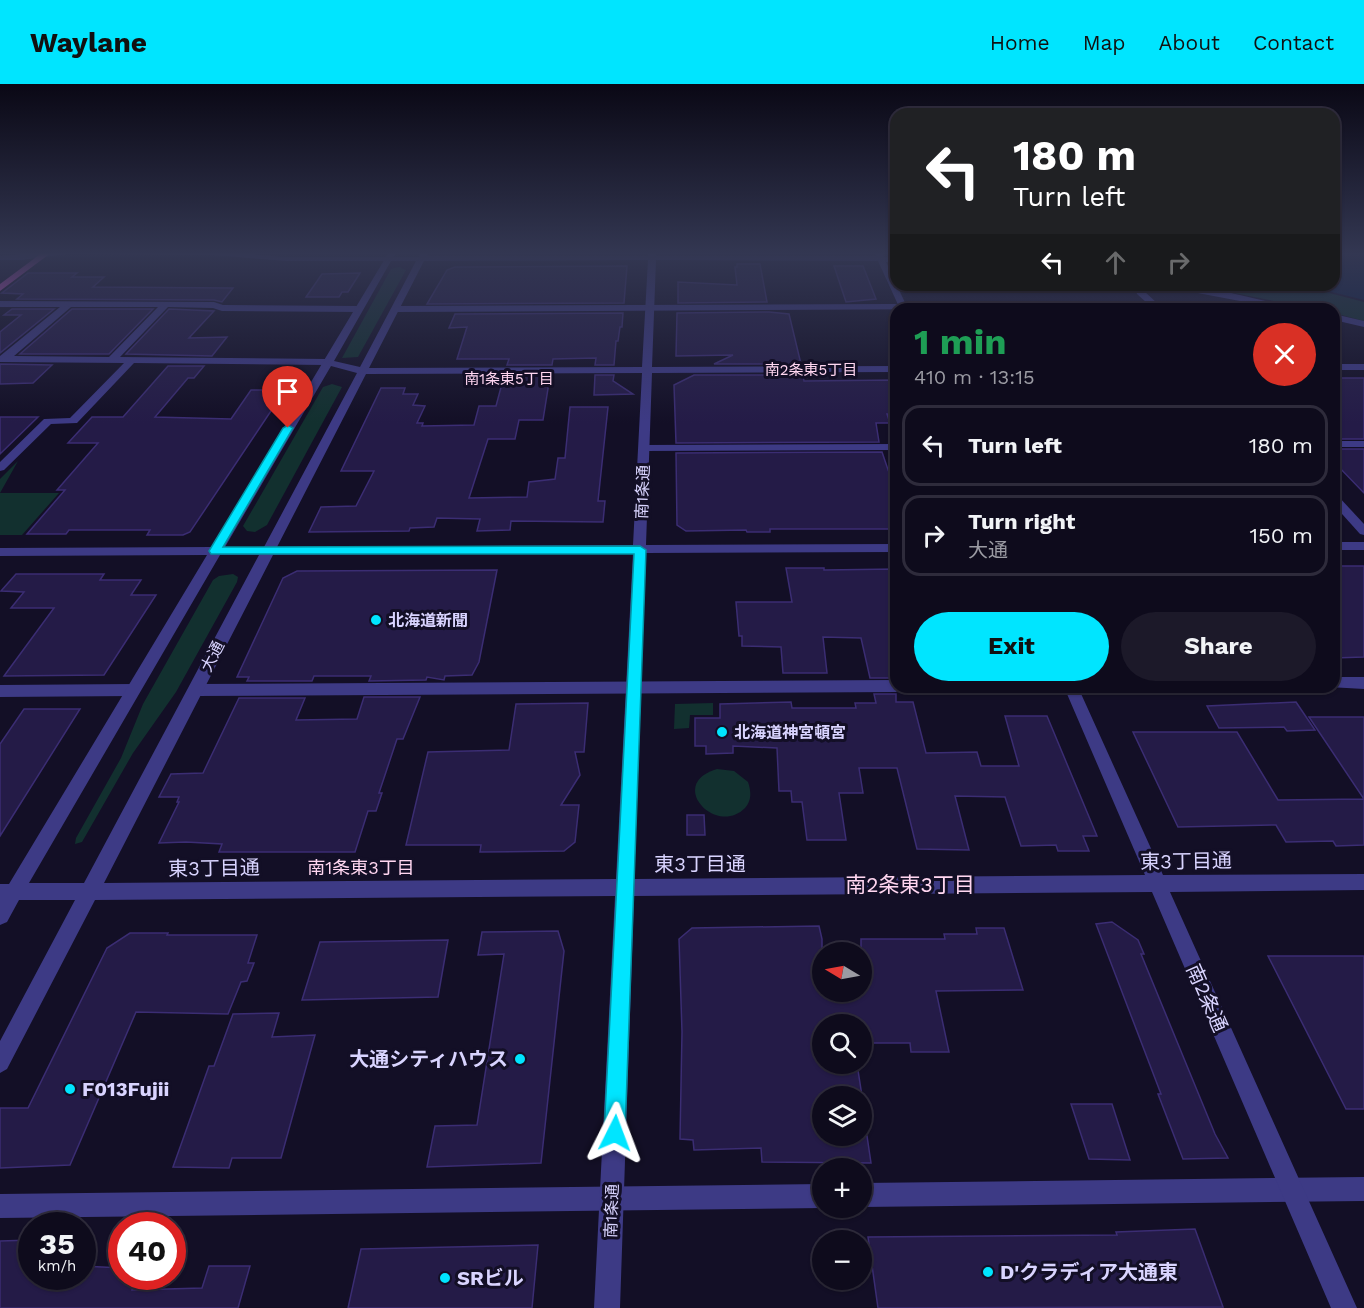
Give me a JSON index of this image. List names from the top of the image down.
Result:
{
  "streets": {
    "street": [
      "南1条通",
      "大通",
      "東3丁目通",
      "南2条通"
    ]
  },
  "crossings": [
    ["南1条通", "東3丁目通"],
    ["大通", "東3丁目通"],
    ["東3丁目通", "南2条通"]
  ],
  "districts": [
    "南2条東5丁目",
    "南1条東5丁目",
    "南1条東3丁目",
    "南2条東3丁目"
  ],
  "places": [
    "北海道新聞",
    "北海道神宮頓宮",
    "大通シティハウス",
    "F013Fujii",
    "D'クラディア大通東",
    "SRビル"
  ],
  "north": "left",
  "page": {
    "header": "Waylane",
    "nav": [
      "Home",
      "Map",
      "About",
      "Contact"
    ],
    "turn": ["180 m", "Turn left"],
    "heading": ["1 min", "410 m · 13:15"],
    "list": [
      {
        "name": "Turn left",
        "value": "180 m"
      },
      {
        "name": "Turn right",
        "note": "大通",
        "value": "150 m"
      }
    ],
    "buttons": ["Exit", "Share"],
    "map_buttons": ["+", "−"],
    "speed": "35 km/h",
    "limit": "40"
  }
}
